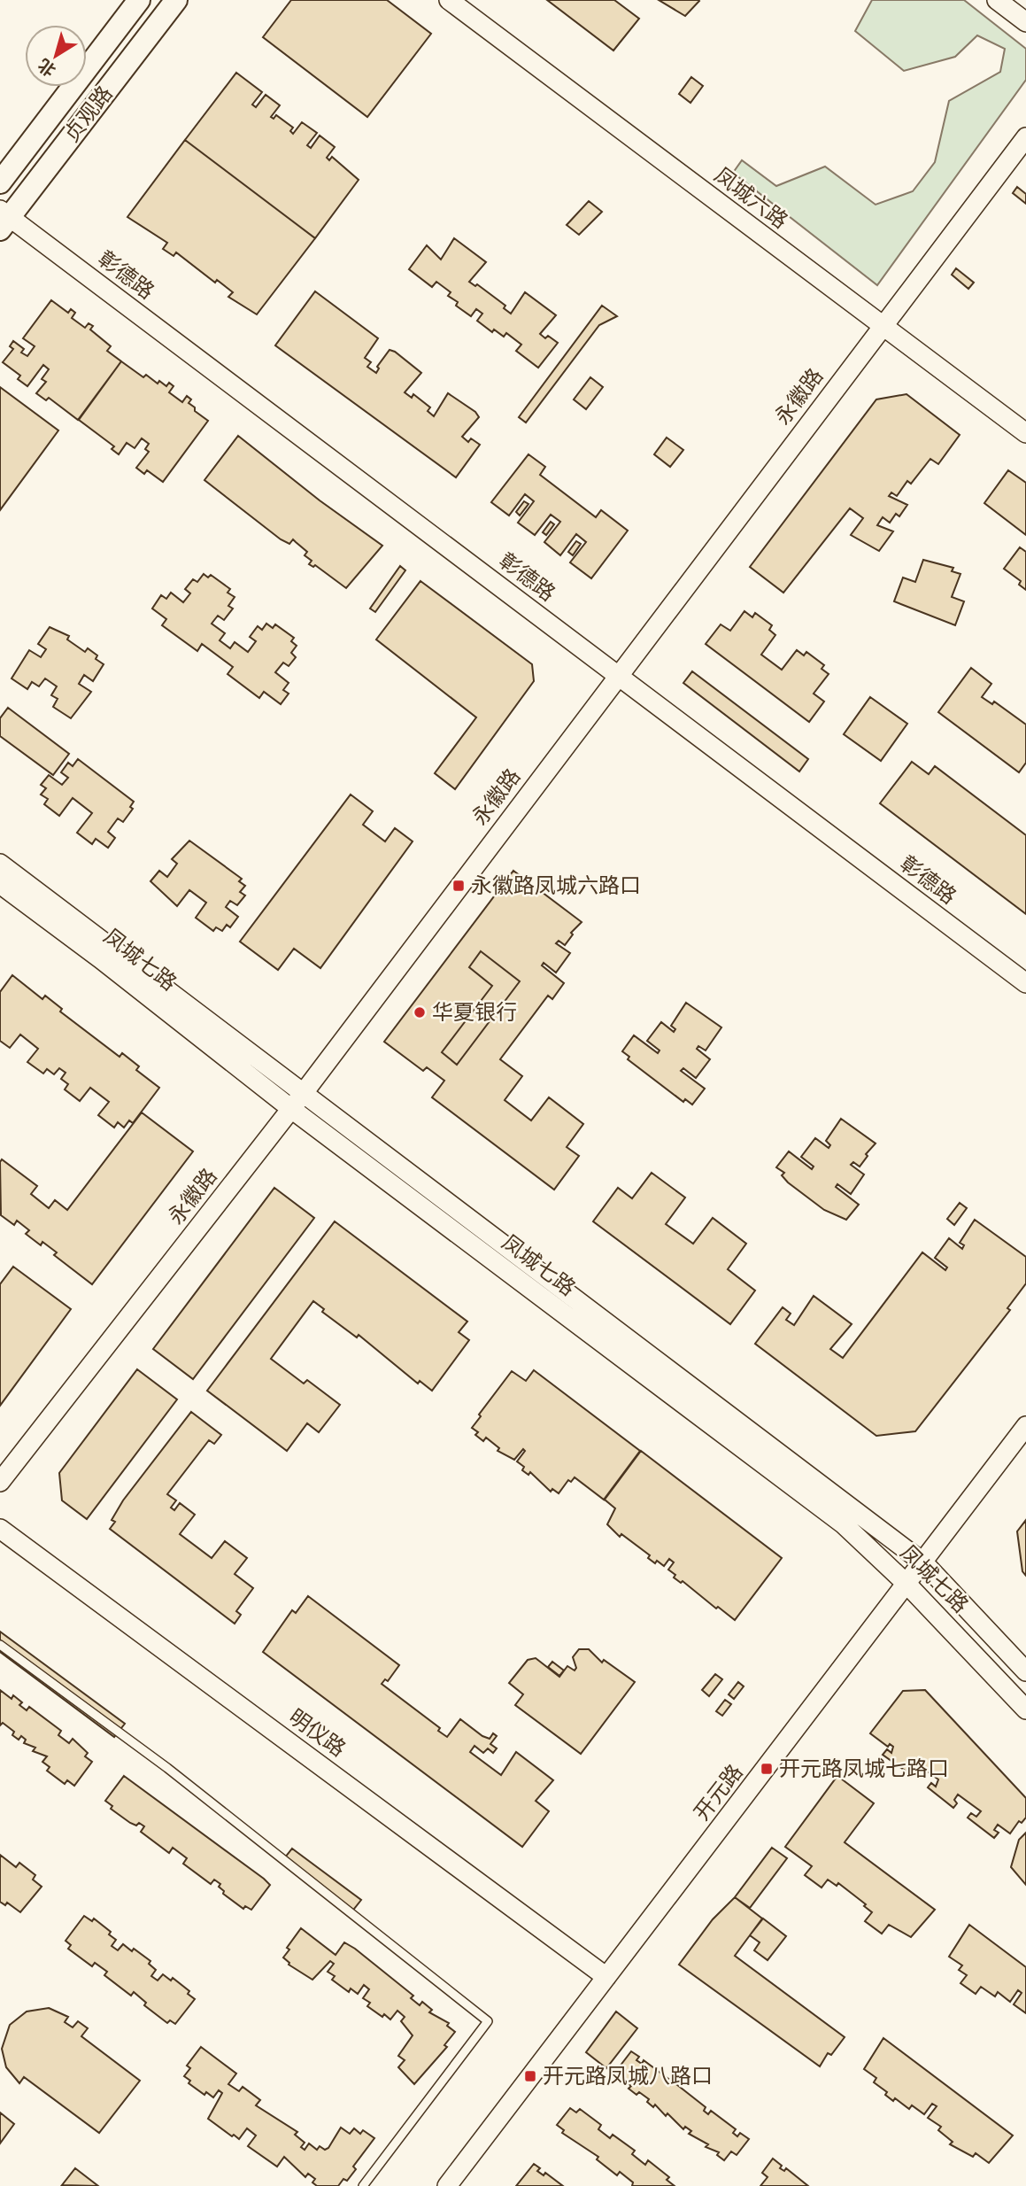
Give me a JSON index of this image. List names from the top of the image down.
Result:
{
  "streets": {
    "main road": ["贞观路"],
    "street": [
      "凤城六路",
      "彰德路",
      "永徽路",
      "凤城七路",
      "明仪路",
      "开元路"
    ]
  },
  "crossings": [
    ["贞观路", "彰德路"],
    ["凤城六路", "永徽路"],
    ["彰德路", "永徽路"],
    ["永徽路", "凤城七路"],
    ["凤城七路", "开元路"],
    ["明仪路", "开元路"]
  ],
  "places": {
    "transit": ["永徽路凤城六路口", "开元路凤城七路口", "开元路凤城八路口"],
    "other": ["华夏银行"]
  },
  "north": "bottom left"
}
